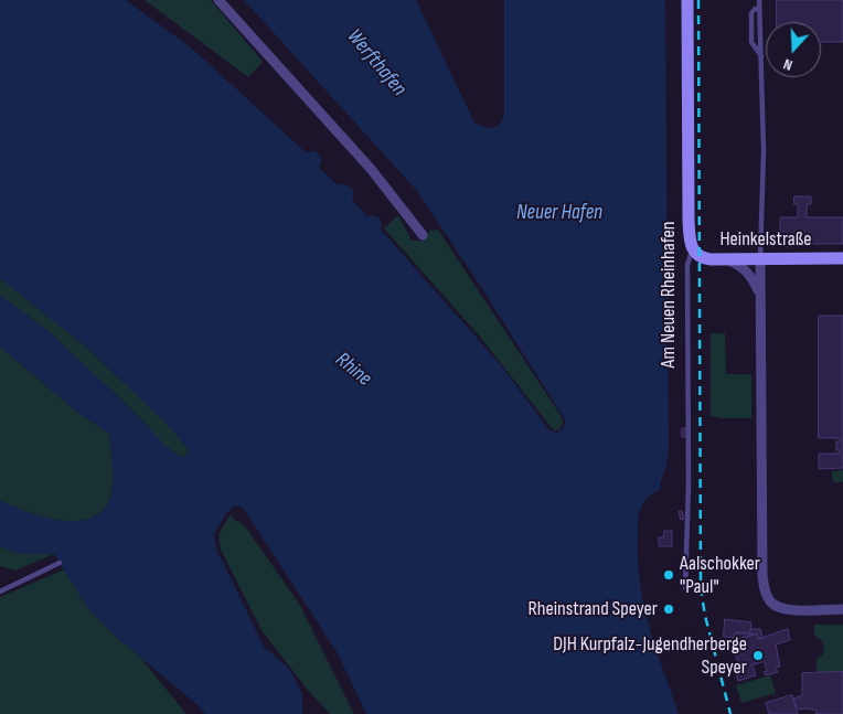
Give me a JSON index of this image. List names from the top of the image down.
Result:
{
  "streets": {
    "street": ["Heinkelstraße", "Am Neuen Rheinhafen"]
  },
  "crossings": [
    ["Heinkelstraße", "Am Neuen Rheinhafen"]
  ],
  "water": ["Werfthafen", "Neuer Hafen", "Rhine"],
  "places": ["Aalschokker \"Paul\"", "Rheinstrand Speyer", "DJH Kurpfalz-Jugendherberge Speyer"],
  "north": "bottom"
}
